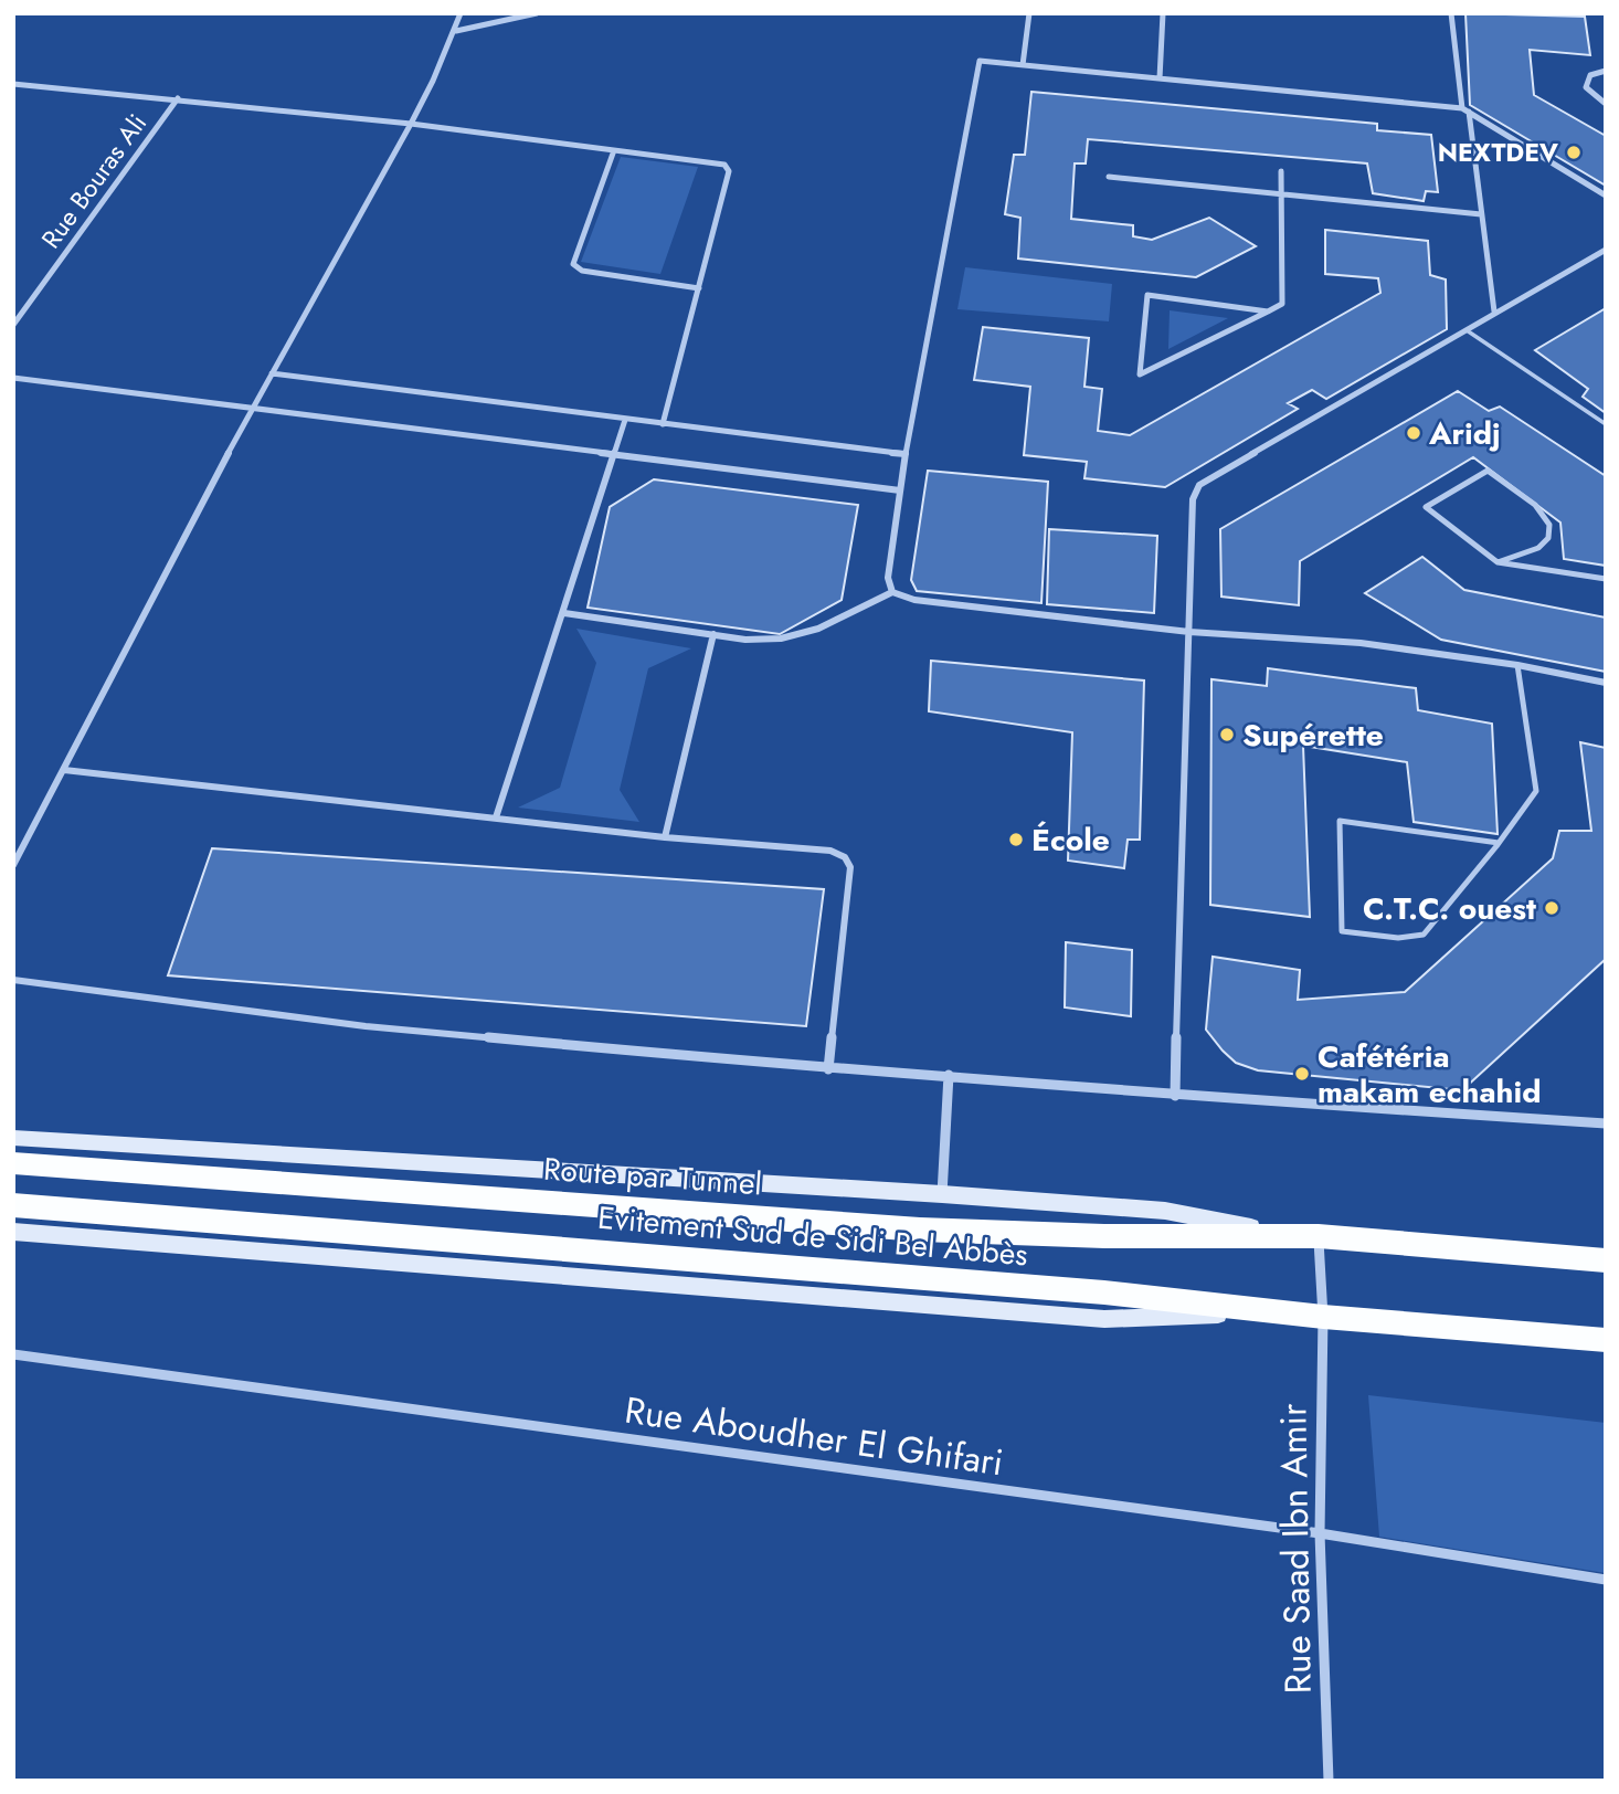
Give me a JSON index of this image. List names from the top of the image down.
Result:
{
  "streets": {
    "highway": ["Route par Tunnel", "Evitement Sud de Sidi Bel Abbès"],
    "street": ["Rue Bouras Ali", "Rue Aboudher El Ghifari", "Rue Saad Ibn Amir"]
  },
  "crossings": [
    ["Evitement Sud de Sidi Bel Abbès", "Rue Saad Ibn Amir"],
    ["Rue Aboudher El Ghifari", "Rue Saad Ibn Amir"]
  ],
  "places": [
    "NEXTDEV",
    "Aridj",
    "Supérette",
    "École",
    "C.T.C. ouest",
    "Cafétéria makam echahid"
  ]
}
